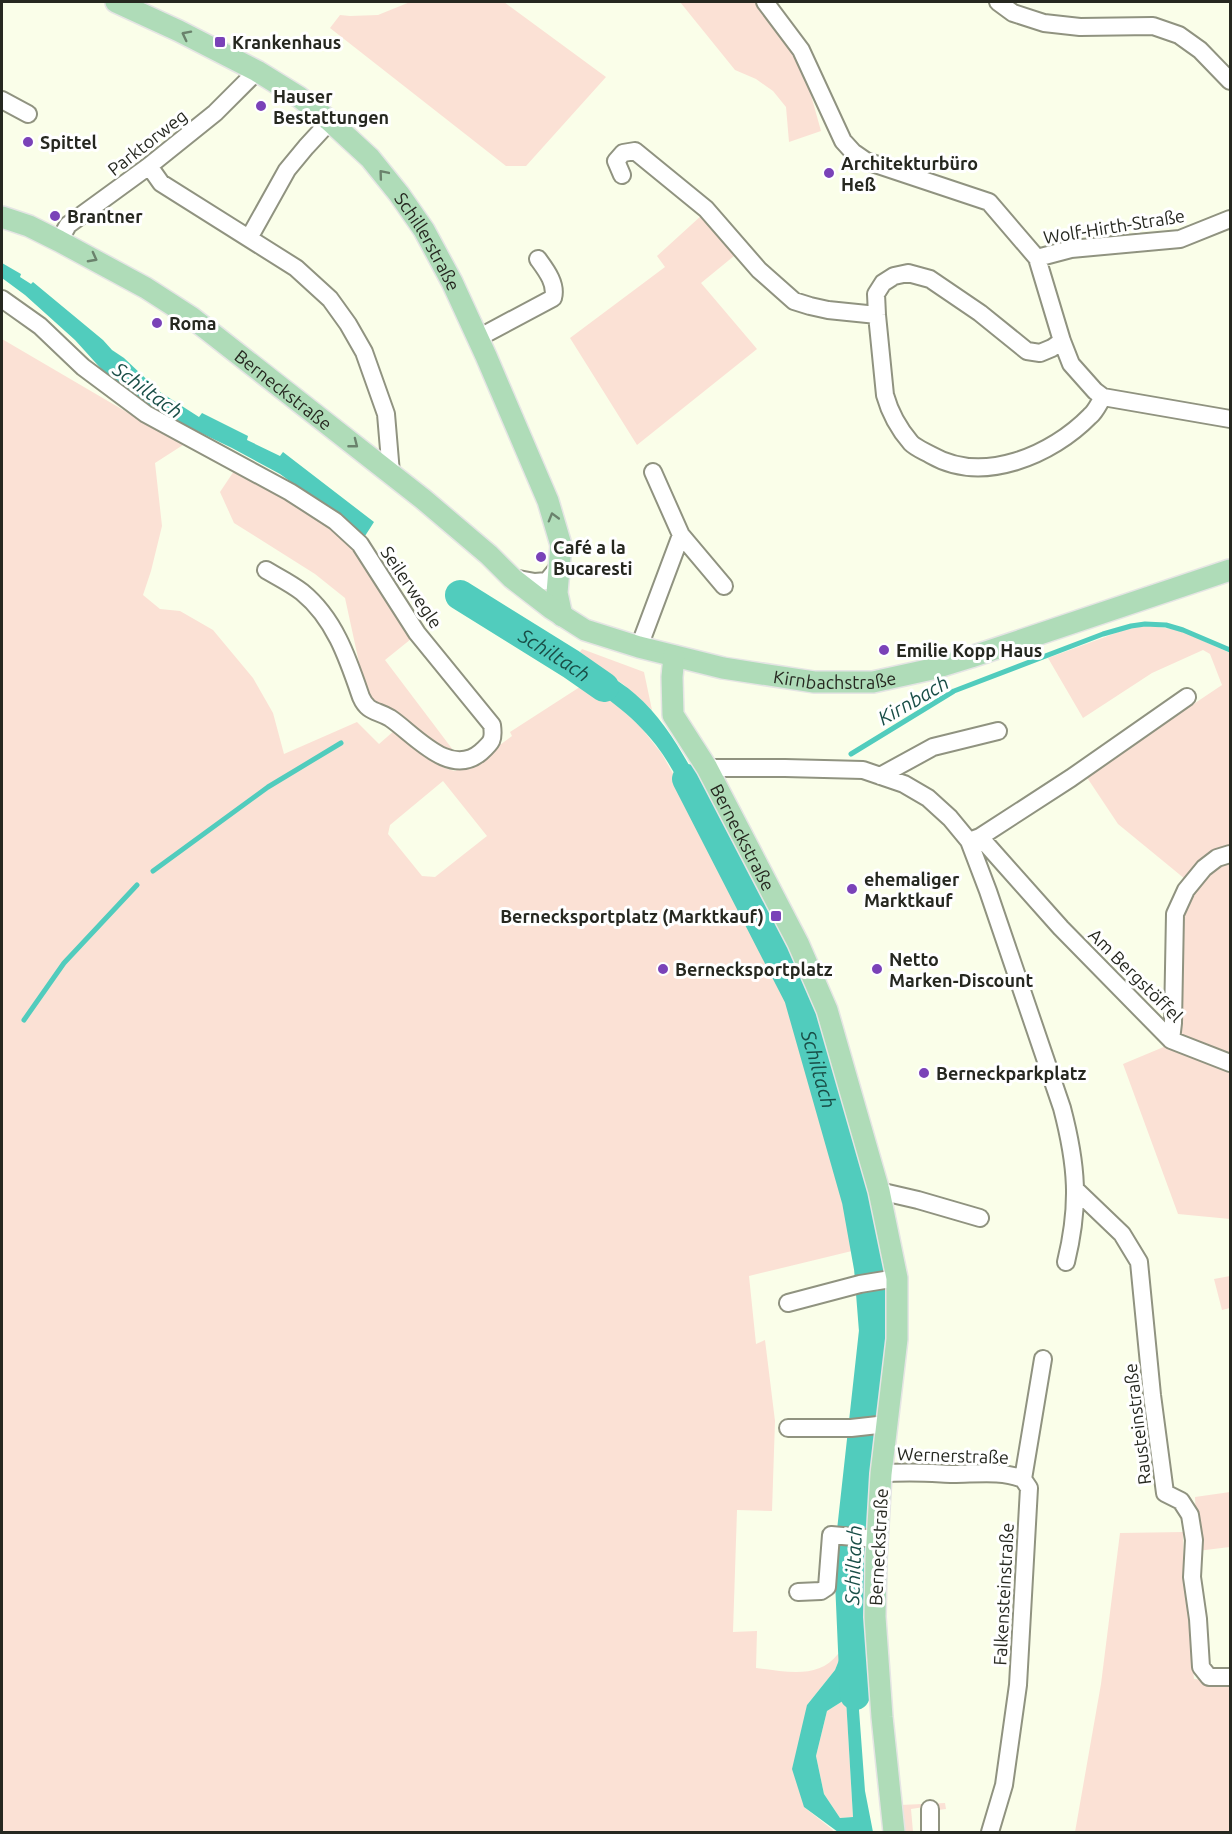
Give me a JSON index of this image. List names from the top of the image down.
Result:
{
  "streets": {
    "main road": ["Schillerstraße", "Berneckstraße", "Kirnbachstraße"],
    "street": [
      "Parktorweg",
      "Wolf-Hirth-Straße",
      "Seilerwegle",
      "Am Bergstöffel",
      "Rausteinstraße",
      "Wernerstraße",
      "Falkensteinstraße"
    ]
  },
  "crossings": [
    ["Parktorweg", "Schillerstraße"],
    ["Parktorweg", "Berneckstraße"],
    ["Schillerstraße", "Berneckstraße"],
    ["Berneckstraße", "Kirnbachstraße"],
    ["Berneckstraße", "Wernerstraße"],
    ["Wernerstraße", "Falkensteinstraße"]
  ],
  "one_way": ["Schillerstraße"],
  "water": ["Schiltach", "Kirnbach"],
  "places": {
    "transit": ["Krankenhaus", "Bernecksportplatz (Marktkauf)"],
    "other": [
      "Hauser Bestattungen",
      "Spittel",
      "Architekturbüro Heß",
      "Brantner",
      "Roma",
      "Café a la Bucaresti",
      "Emilie Kopp Haus",
      "ehemaliger Marktkauf",
      "Bernecksportplatz",
      "Netto Marken-Discount",
      "Berneckparkplatz"
    ]
  }
}
